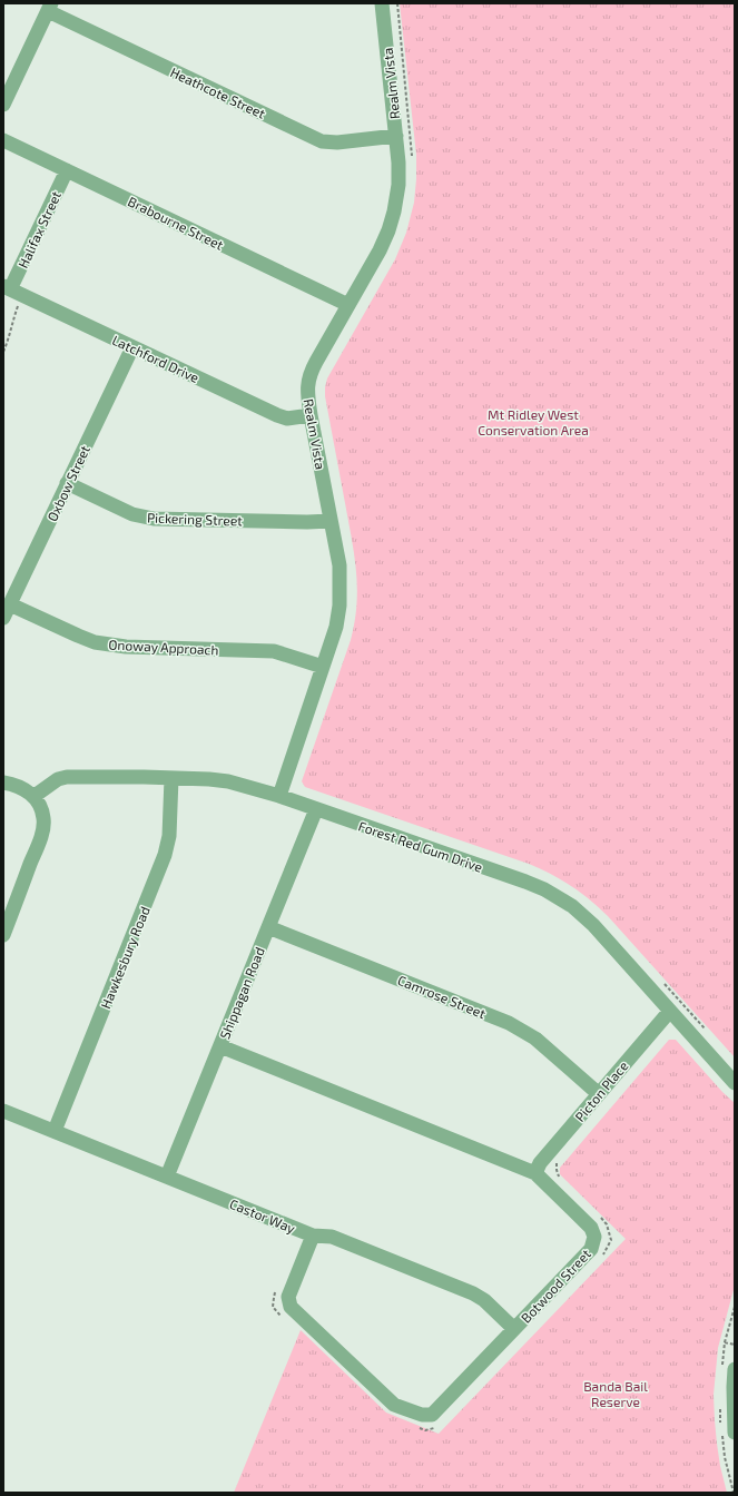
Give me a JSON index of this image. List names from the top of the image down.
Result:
{
  "streets": {
    "street": [
      "Realm Vista",
      "Heathcote Street",
      "Brabourne Street",
      "Halifax Street",
      "Latchford Drive",
      "Oxbow Street",
      "Pickering Street",
      "Onoway Approach",
      "Forest Red Gum Drive",
      "Hawkesbury Road",
      "Shippagan Road",
      "Camrose Street",
      "Picton Place",
      "Castor Way",
      "Botwood Street"
    ]
  },
  "crossings": [
    ["Realm Vista", "Heathcote Street"],
    ["Realm Vista", "Brabourne Street"],
    ["Realm Vista", "Latchford Drive"],
    ["Realm Vista", "Pickering Street"],
    ["Realm Vista", "Onoway Approach"],
    ["Realm Vista", "Forest Red Gum Drive"],
    ["Brabourne Street", "Halifax Street"],
    ["Halifax Street", "Latchford Drive"],
    ["Latchford Drive", "Oxbow Street"],
    ["Oxbow Street", "Pickering Street"],
    ["Oxbow Street", "Onoway Approach"],
    ["Forest Red Gum Drive", "Hawkesbury Road"],
    ["Forest Red Gum Drive", "Shippagan Road"],
    ["Forest Red Gum Drive", "Picton Place"],
    ["Hawkesbury Road", "Castor Way"],
    ["Shippagan Road", "Camrose Street"],
    ["Shippagan Road", "Castor Way"],
    ["Shippagan Road", "Botwood Street"],
    ["Camrose Street", "Picton Place"],
    ["Picton Place", "Botwood Street"],
    ["Castor Way", "Botwood Street"]
  ],
  "parks": ["Mt Ridley West Conservation Area", "Banda Bail Reserve"]
}
